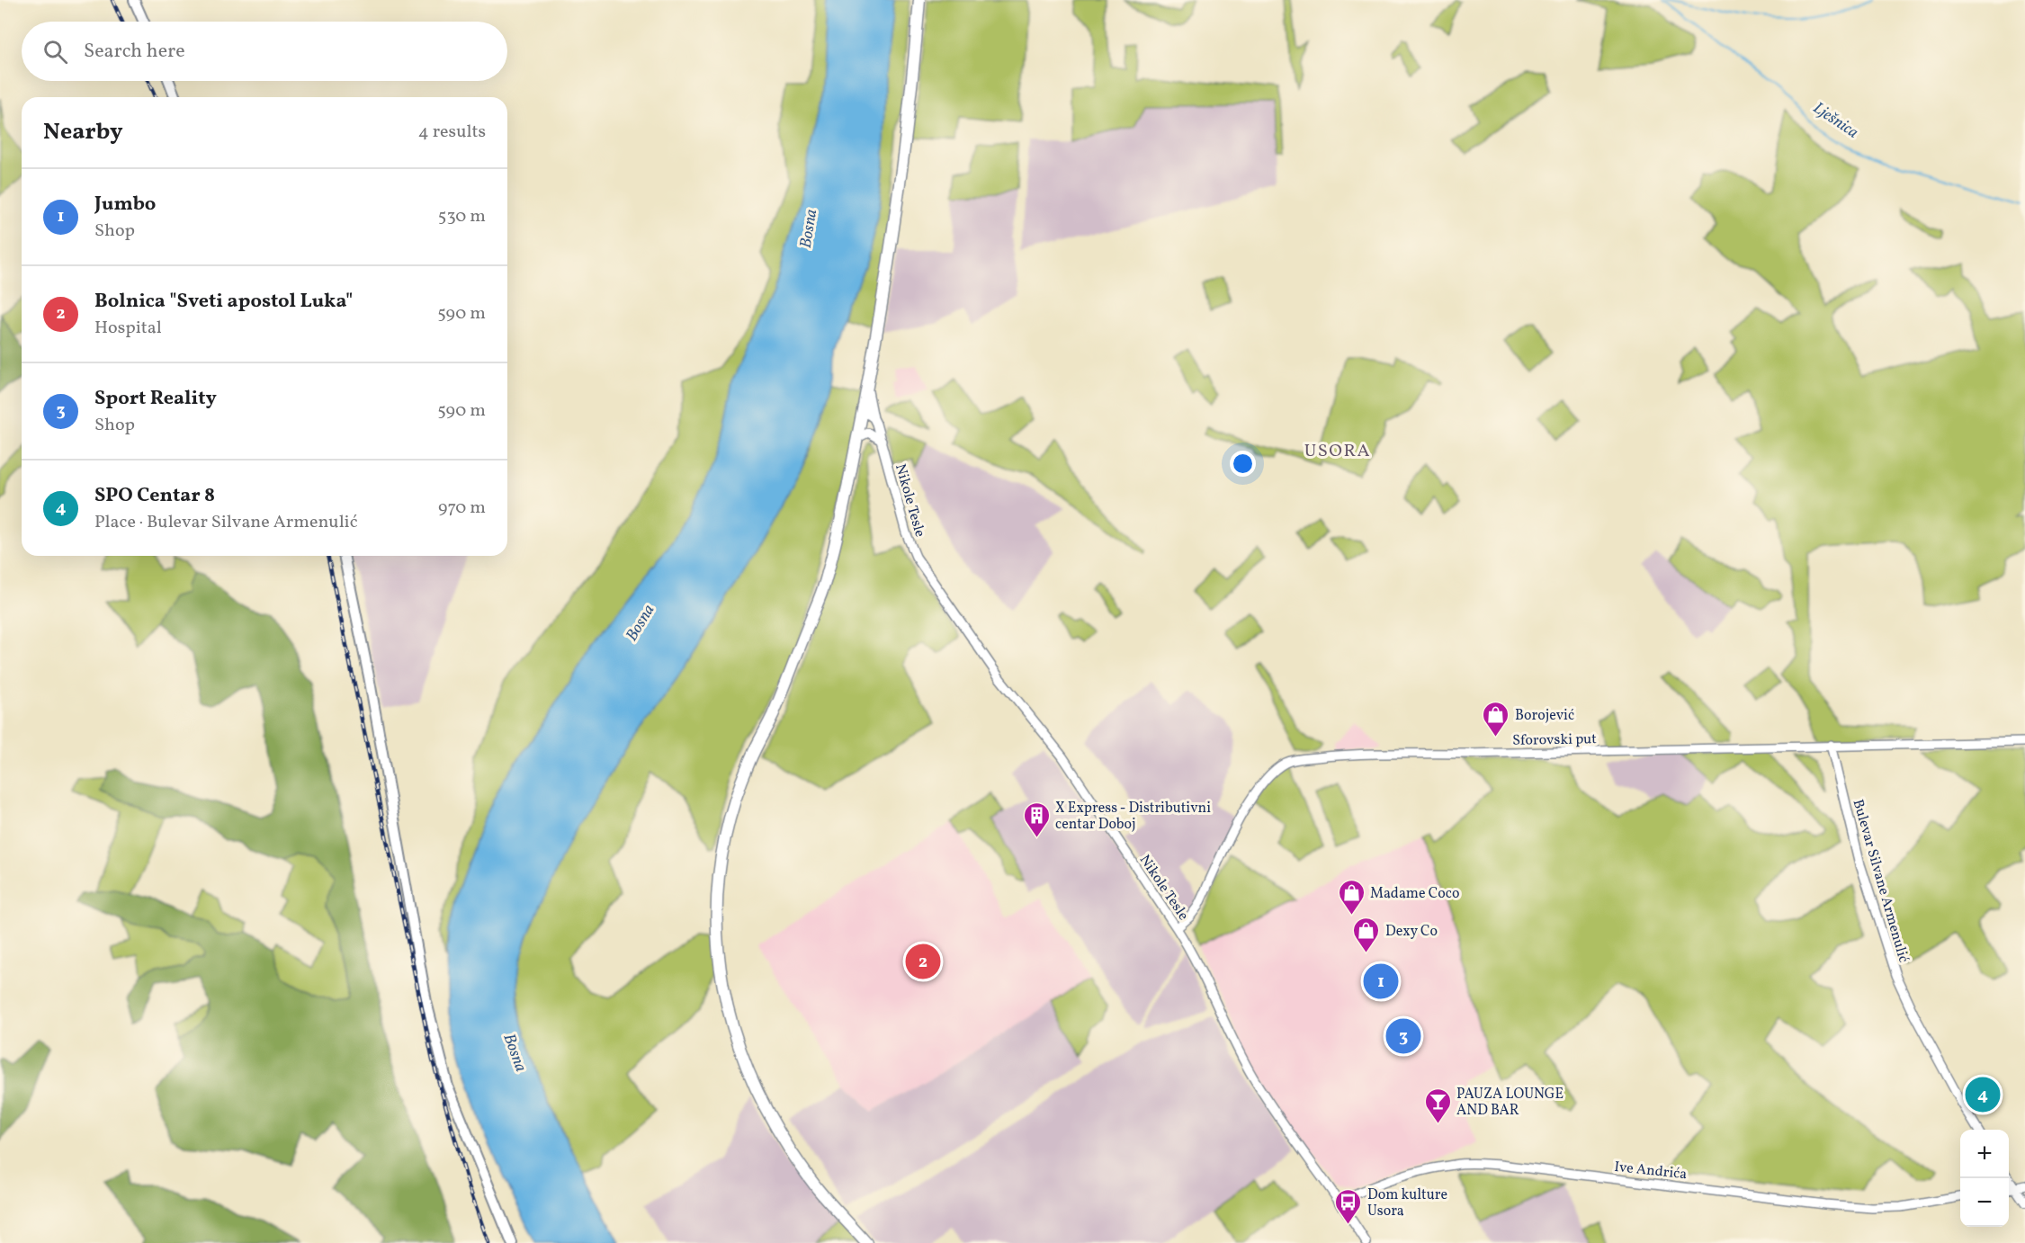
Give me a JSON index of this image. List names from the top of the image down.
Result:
{
  "streets": {
    "street": [
      "Nikole Tesle",
      "Sforovski put",
      "Bulevar Silvane Armenulić",
      "Ive Andrića"
    ]
  },
  "crossings": [
    ["Nikole Tesle", "Sforovski put"],
    ["Nikole Tesle", "Ive Andrića"],
    ["Sforovski put", "Bulevar Silvane Armenulić"]
  ],
  "districts": ["USORA"],
  "water": ["Lješnica", "Bosna"],
  "places": {
    "shop": ["Borojević", "Madame Coco", "Dexy Co"],
    "building": ["X Express - Distributivni centar Doboj"],
    "bar": ["PAUZA LOUNGE AND BAR"],
    "bus stop": ["Dom kulture Usora"]
  },
  "page": {
    "search": "Search here",
    "heading": ["Nearby", "4 results"],
    "list": [
      {
        "mark": "1",
        "name": "Jumbo",
        "note": "Shop",
        "value": "530 m"
      },
      {
        "mark": "2",
        "name": "Bolnica \"Sveti apostol Luka\"",
        "note": "Hospital",
        "value": "590 m"
      },
      {
        "mark": "3",
        "name": "Sport Reality",
        "note": "Shop",
        "value": "590 m"
      },
      {
        "mark": "4",
        "name": "SPO Centar 8",
        "note": "Place · Bulevar Silvane Armenulić",
        "value": "970 m"
      }
    ],
    "pins": [
      "2",
      "1",
      "3",
      "4"
    ],
    "map_buttons": ["+", "−"]
  }
}
